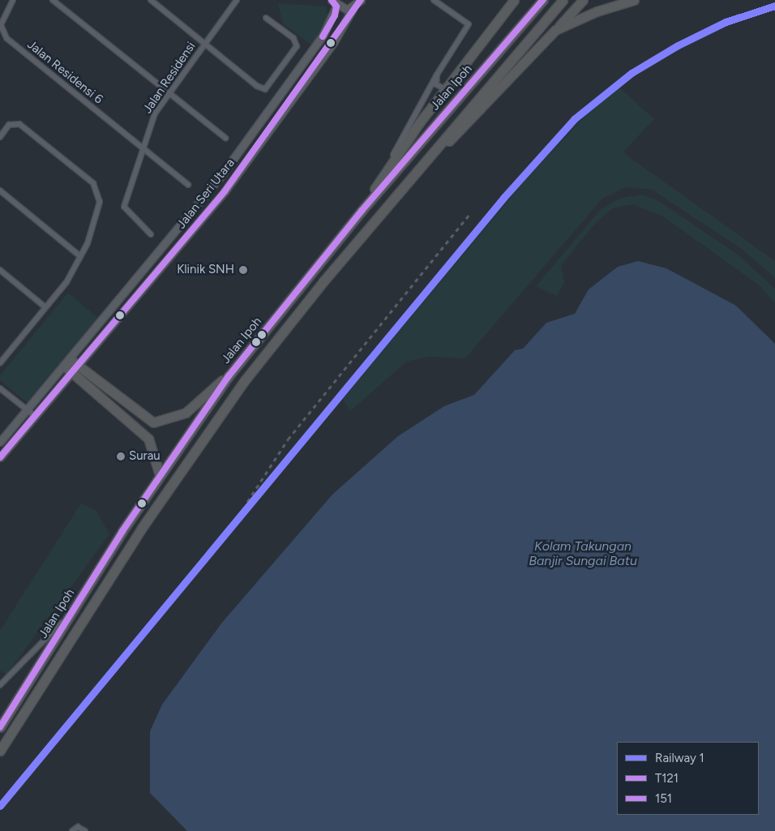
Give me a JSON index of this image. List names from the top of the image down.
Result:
{
  "streets": {
    "highway": ["Jalan Ipoh"],
    "street": ["Jalan Residensi 6", "Jalan Residensi", "Jalan Seri Utara"]
  },
  "crossings": [
    ["Jalan Residensi 6", "Jalan Residensi"]
  ],
  "water": ["Kolam Takungan Banjir Sungai Batu"],
  "places": ["Klinik SNH", "Surau"],
  "lines": ["transit line T121", "transit line 151", "rail line 1"],
  "legend": ["Railway 1", "T121", "151"]
}
